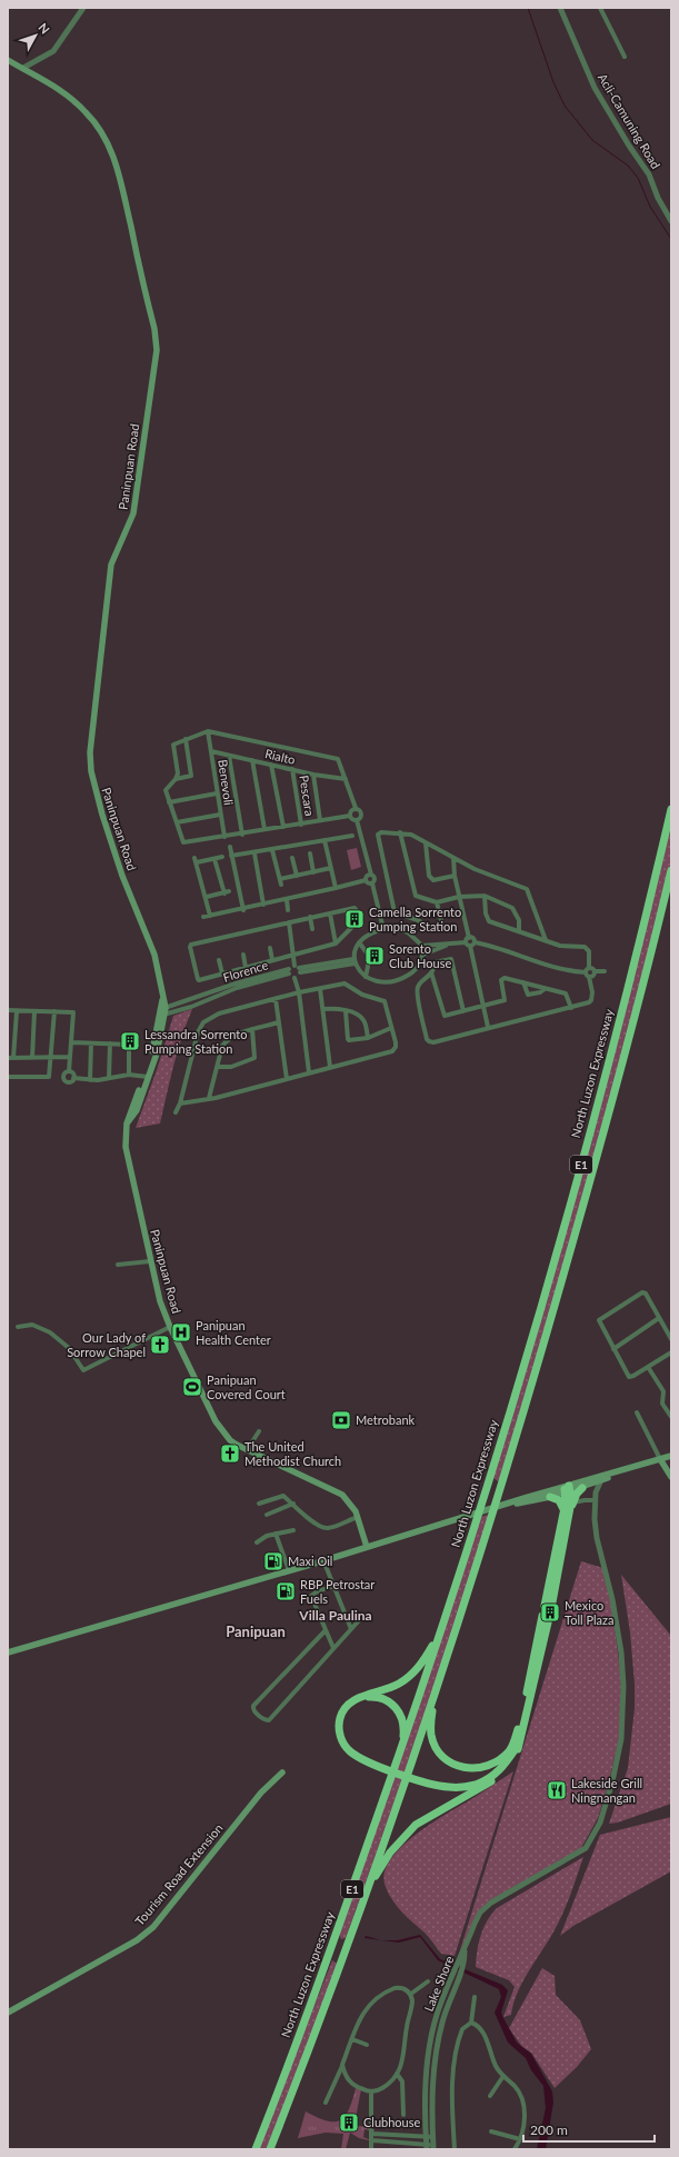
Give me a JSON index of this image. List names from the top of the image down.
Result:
{
  "streets": {
    "highway": ["North Luzon Expressway", "E1"],
    "main road": ["Paninpuan Road", "Tourism Road Extension"],
    "street": [
      "Acli-Camuning Road",
      "Rialto",
      "Benevoli",
      "Pescara",
      "Florence",
      "Lake Shore"
    ]
  },
  "crossings": [
    ["Paninpuan Road", "Florence"],
    ["Rialto", "Benevoli"],
    ["Rialto", "Pescara"]
  ],
  "districts": ["Villa Paulina", "Panipuan"],
  "places": {
    "building": [
      "Camella Sorrento Pumping Station",
      "Sorento Club House",
      "Lessandra Sorrento Pumping Station",
      "Mexico Toll Plaza",
      "Clubhouse"
    ],
    "hospital": ["Panipuan Health Center"],
    "church": ["Our Lady of Sorrow Chapel", "The United Methodist Church"],
    "sports": ["Panipuan Covered Court"],
    "bank": ["Metrobank"],
    "fuel station": ["Maxi Oil", "RBP Petrostar Fuels"],
    "restaurant": ["Lakeside Grill Ningnangan"]
  },
  "scale_bar": "200 m",
  "north": "top right"
}
